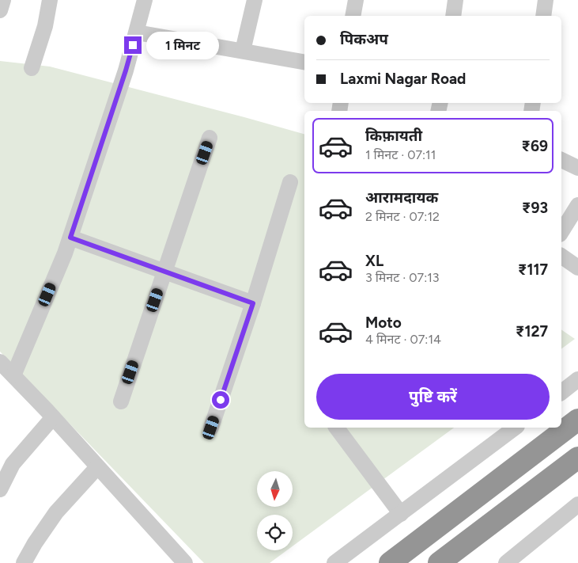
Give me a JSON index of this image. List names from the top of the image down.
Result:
{
  "north": "bottom",
  "page": {
    "banner": ["पिकअप", "Laxmi Nagar Road"],
    "bubble": "1 मिनट",
    "list": [
      {
        "name": "किफ़ायती",
        "note": "1 मिनट · 07:11",
        "value": "₹69"
      },
      {
        "name": "आरामदायक",
        "note": "2 मिनट · 07:12",
        "value": "₹93"
      },
      {
        "name": "XL",
        "note": "3 मिनट · 07:13",
        "value": "₹117"
      },
      {
        "name": "Moto",
        "note": "4 मिनट · 07:14",
        "value": "₹127"
      }
    ],
    "buttons": "पुष्टि करें"
  }
}
